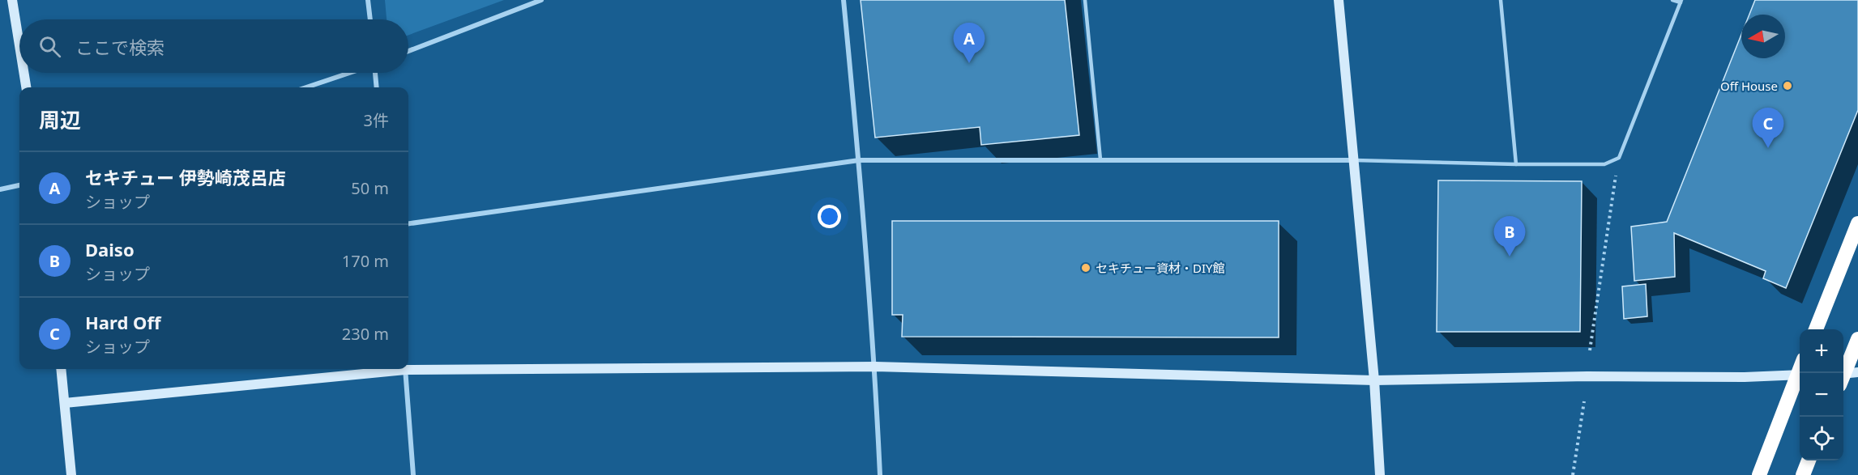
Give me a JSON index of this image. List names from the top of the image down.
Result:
{
  "places": ["Off House", "セキチュー資材・DIY館"],
  "north": "left",
  "page": {
    "search": "ここで検索",
    "pins": ["A", "C", "B"],
    "heading": ["周辺", "3件"],
    "list": [
      {
        "mark": "A",
        "name": "セキチュー 伊勢崎茂呂店",
        "note": "ショップ",
        "value": "50 m"
      },
      {
        "mark": "B",
        "name": "Daiso",
        "note": "ショップ",
        "value": "170 m"
      },
      {
        "mark": "C",
        "name": "Hard Off",
        "note": "ショップ",
        "value": "230 m"
      }
    ],
    "map_buttons": ["+", "−"]
  }
}
